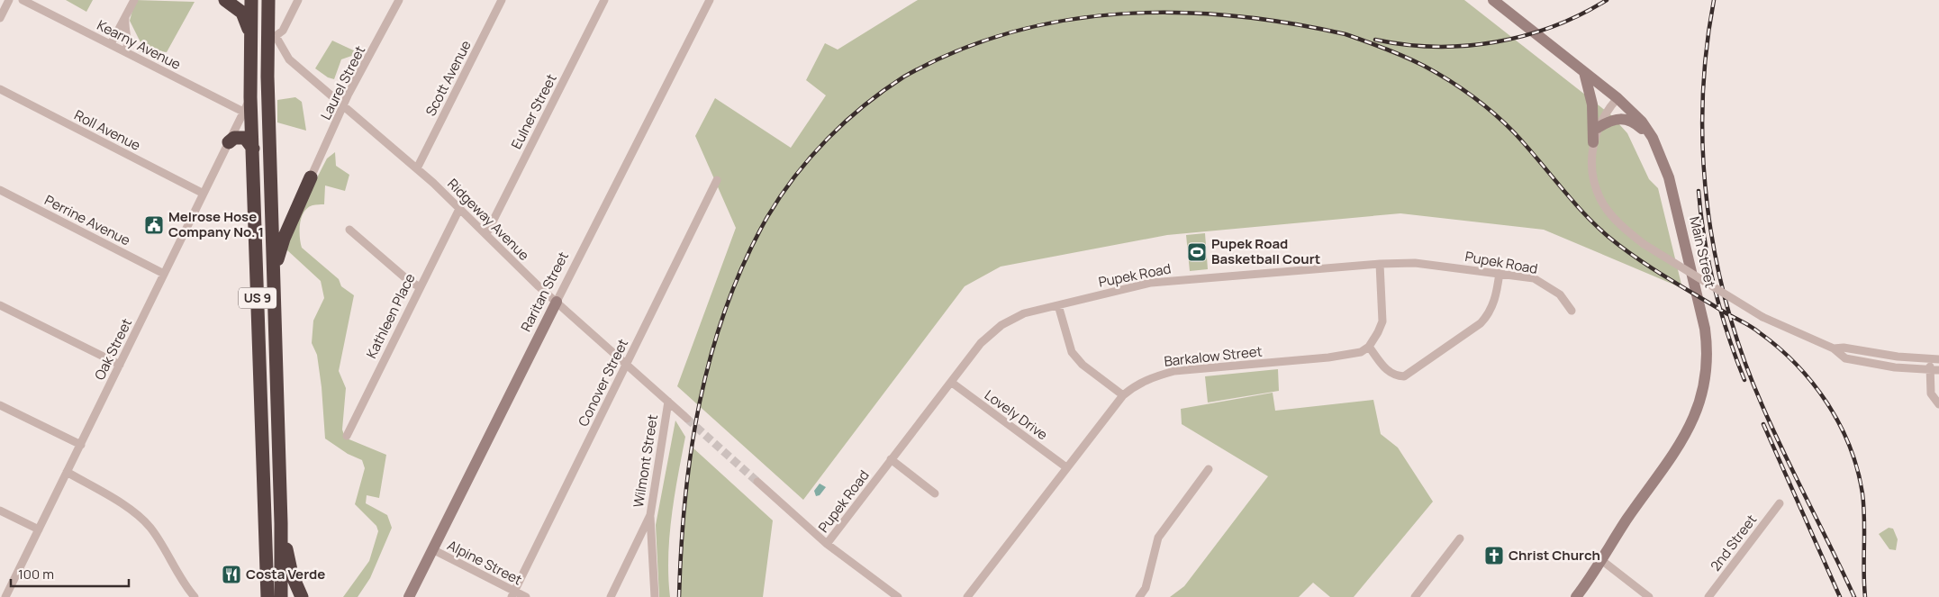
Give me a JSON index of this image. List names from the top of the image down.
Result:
{
  "streets": {
    "highway": ["US 9"],
    "main road": ["Main Street", "Raritan Street"],
    "street": [
      "Kearny Avenue",
      "Scott Avenue",
      "Laurel Street",
      "Eulner Street",
      "Roll Avenue",
      "Ridgeway Avenue",
      "Perrine Avenue",
      "Pupek Road",
      "Kathleen Place",
      "Oak Street",
      "Barkalow Street",
      "Conover Street",
      "Lovely Drive",
      "Wilmont Street",
      "2nd Street",
      "Alpine Street"
    ]
  },
  "crossings": [
    ["Kearny Avenue", "Oak Street"],
    ["Scott Avenue", "Ridgeway Avenue"],
    ["Laurel Street", "Ridgeway Avenue"],
    ["Eulner Street", "Ridgeway Avenue"],
    ["Roll Avenue", "Oak Street"],
    ["Ridgeway Avenue", "Raritan Street"],
    ["Ridgeway Avenue", "Kathleen Place"],
    ["Ridgeway Avenue", "Conover Street"],
    ["Ridgeway Avenue", "Wilmont Street"],
    ["Perrine Avenue", "Oak Street"],
    ["Pupek Road", "Lovely Drive"],
    ["Raritan Street", "Alpine Street"],
    ["US 9", "Oak Street"],
    ["Barkalow Street", "Lovely Drive"],
    ["Conover Street", "Alpine Street"]
  ],
  "places": {
    "public building": ["Melrose Hose Company No. 1"],
    "sports": ["Pupek Road Basketball Court"],
    "church": ["Christ Church"],
    "restaurant": ["Costa Verde"]
  },
  "scale_bar": "100 m"
}
